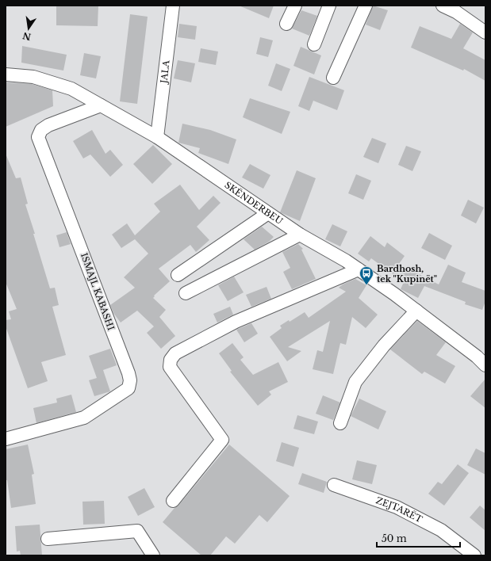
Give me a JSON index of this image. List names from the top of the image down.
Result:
{
  "streets": {
    "street": [
      "JALA",
      "SKËNDERBEU",
      "ISMAJL KABASHI",
      "ZEJTARËT"
    ]
  },
  "crossings": [
    ["JALA", "SKËNDERBEU"],
    ["SKËNDERBEU", "ISMAJL KABASHI"]
  ],
  "places": {
    "bus stop": ["Bardhosh, tek \"Kupinët\""]
  },
  "scale_bar": "50 m",
  "north": "bottom"
}
